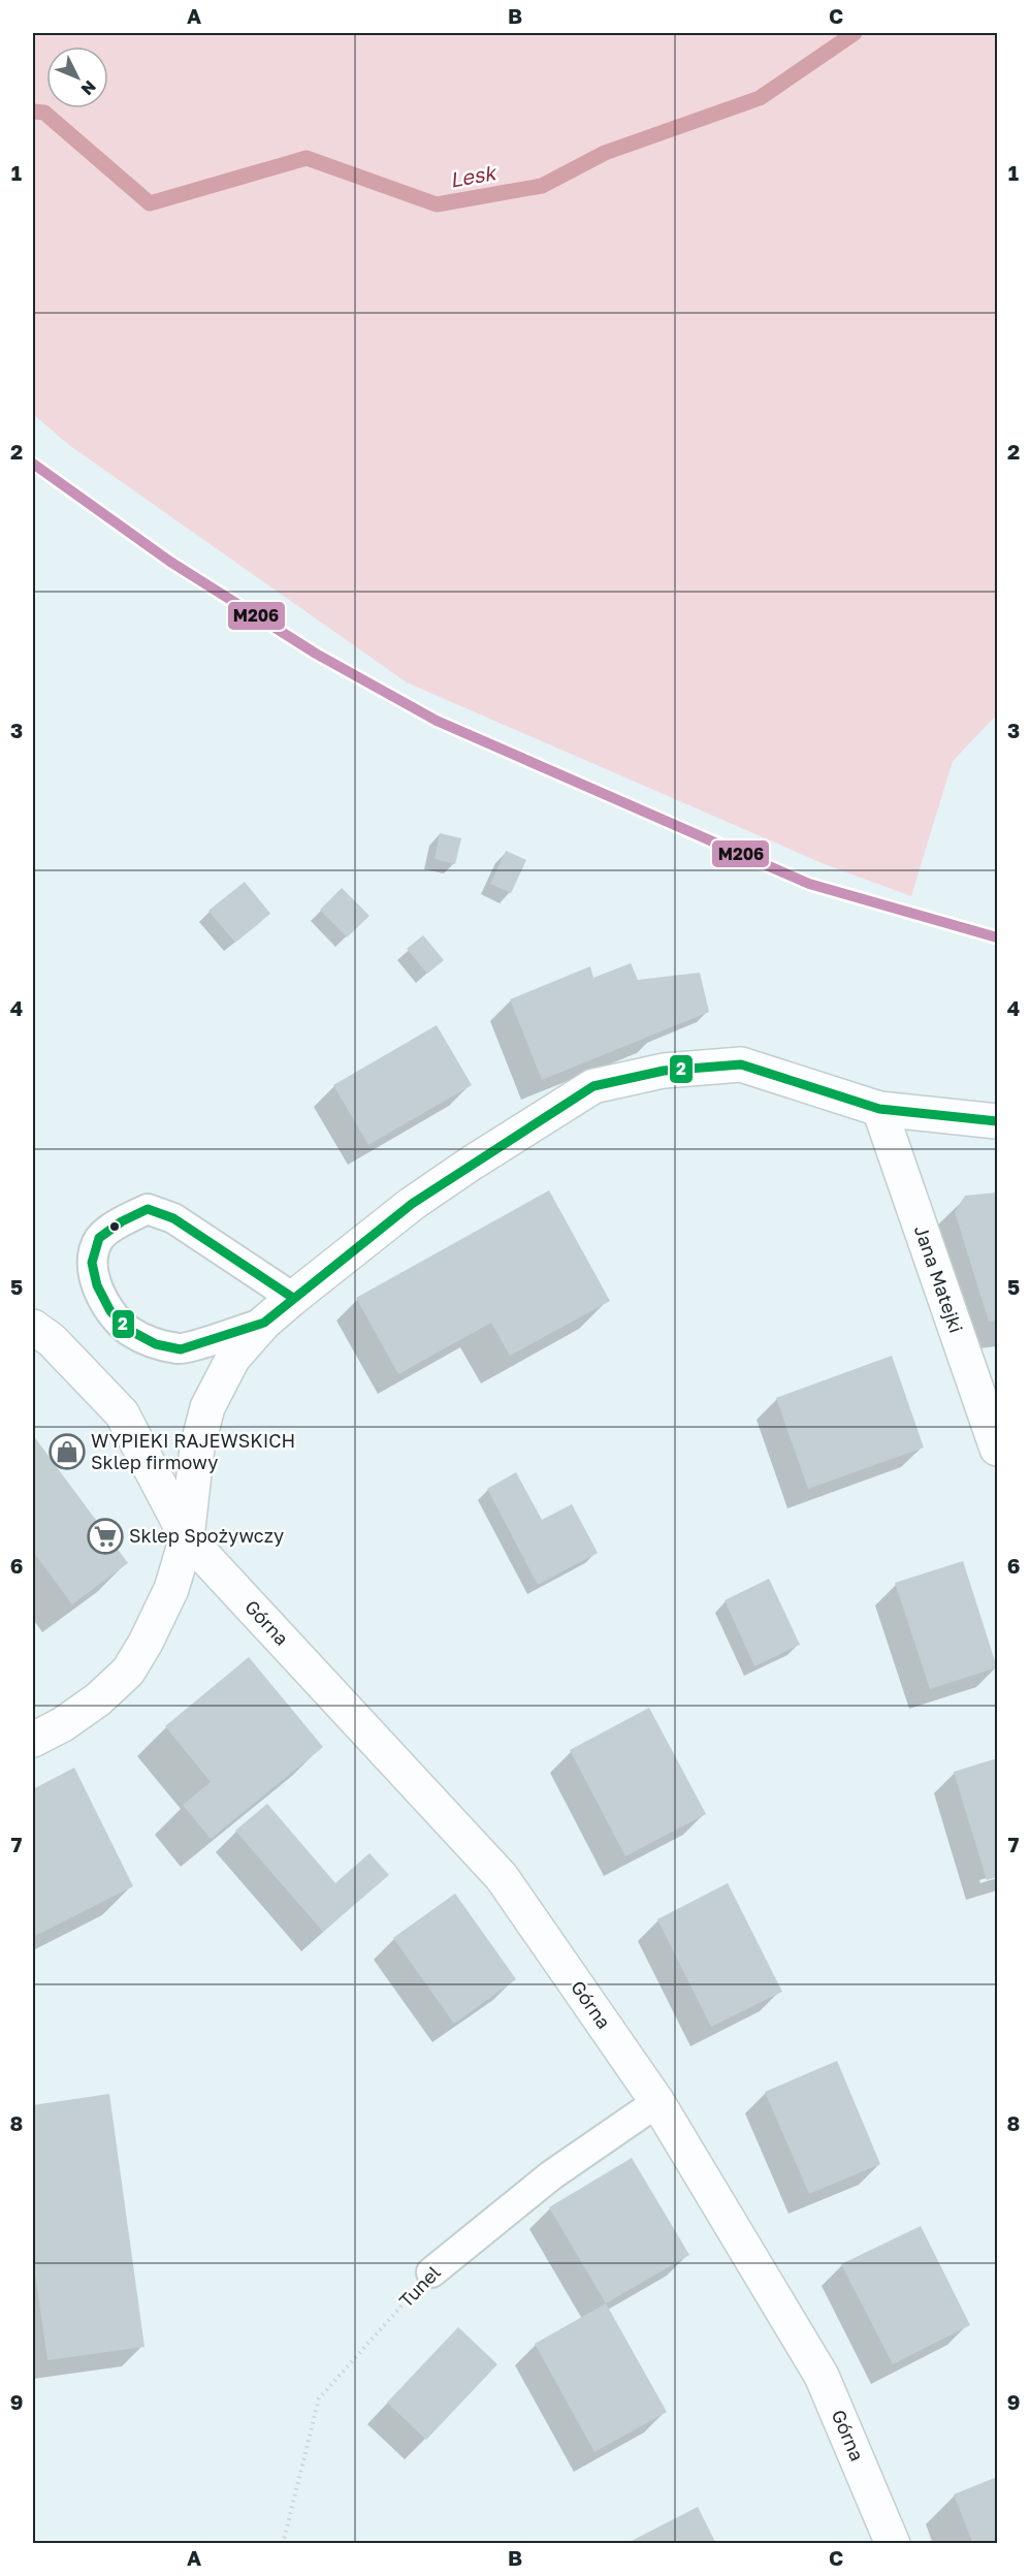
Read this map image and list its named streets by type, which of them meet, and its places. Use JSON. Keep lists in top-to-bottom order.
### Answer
{
  "streets": {
    "street": ["Jana Matejki", "Górna"],
    "lane": ["Tunel"]
  },
  "crossings": [
    ["Górna", "Tunel"]
  ],
  "water": ["Lesk"],
  "places": {
    "shop": ["WYPIEKI RAJEWSKICH Sklep firmowy"],
    "supermarket": ["Sklep Spożywczy"]
  },
  "lines": ["transit line M206", "transit line 2"],
  "north": "bottom right",
  "grid": {
    "columns": ["A", "B", "C"],
    "rows": [
      "1",
      "2",
      "3",
      "4",
      "5",
      "6",
      "7",
      "8",
      "9"
    ]
  }
}
